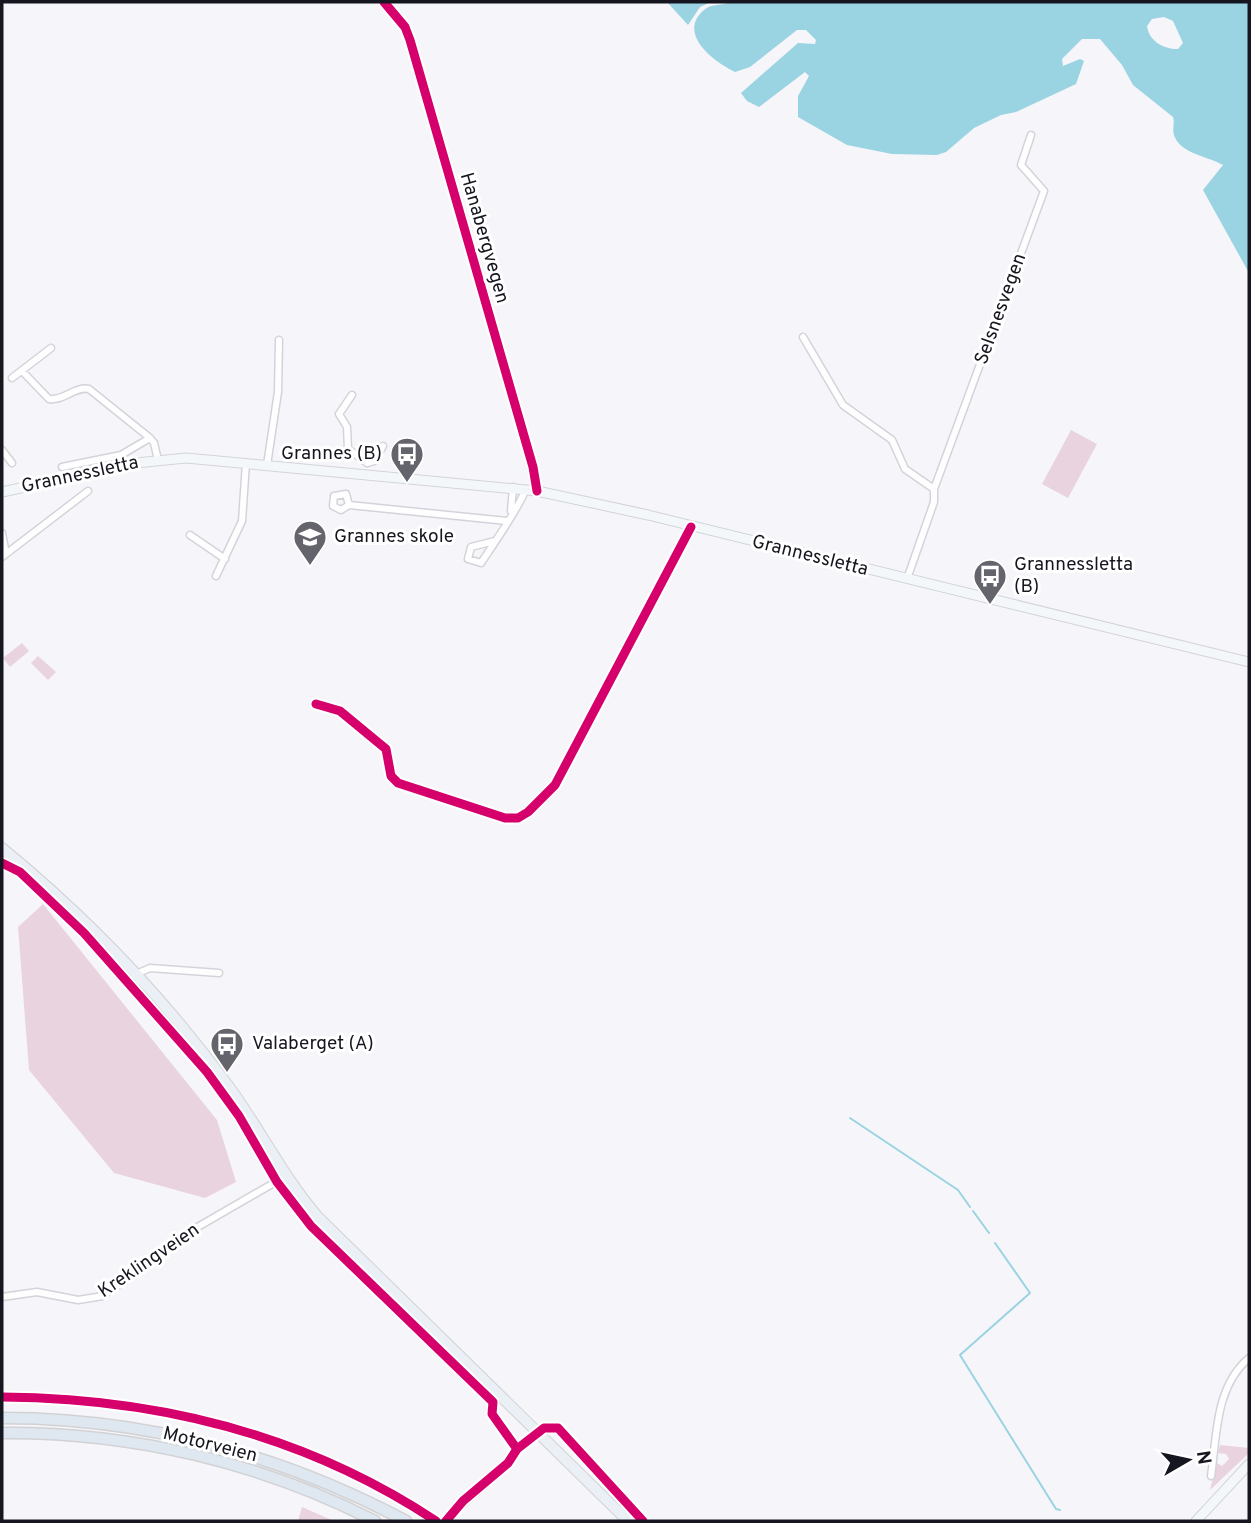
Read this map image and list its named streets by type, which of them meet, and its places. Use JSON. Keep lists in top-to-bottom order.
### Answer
{
  "streets": {
    "highway": ["Motorveien"],
    "main road": ["Grannessletta"],
    "street": ["Hanabergvegen", "Selsnesvegen", "Kreklingveien"]
  },
  "crossings": [
    ["Hanabergvegen", "Grannessletta"],
    ["Selsnesvegen", "Grannessletta"]
  ],
  "places": {
    "bus stop": ["Grannes (B)", "Grannessletta (B)", "Valaberget (A)"],
    "school or university": ["Grannes skole"]
  },
  "north": "right"
}
